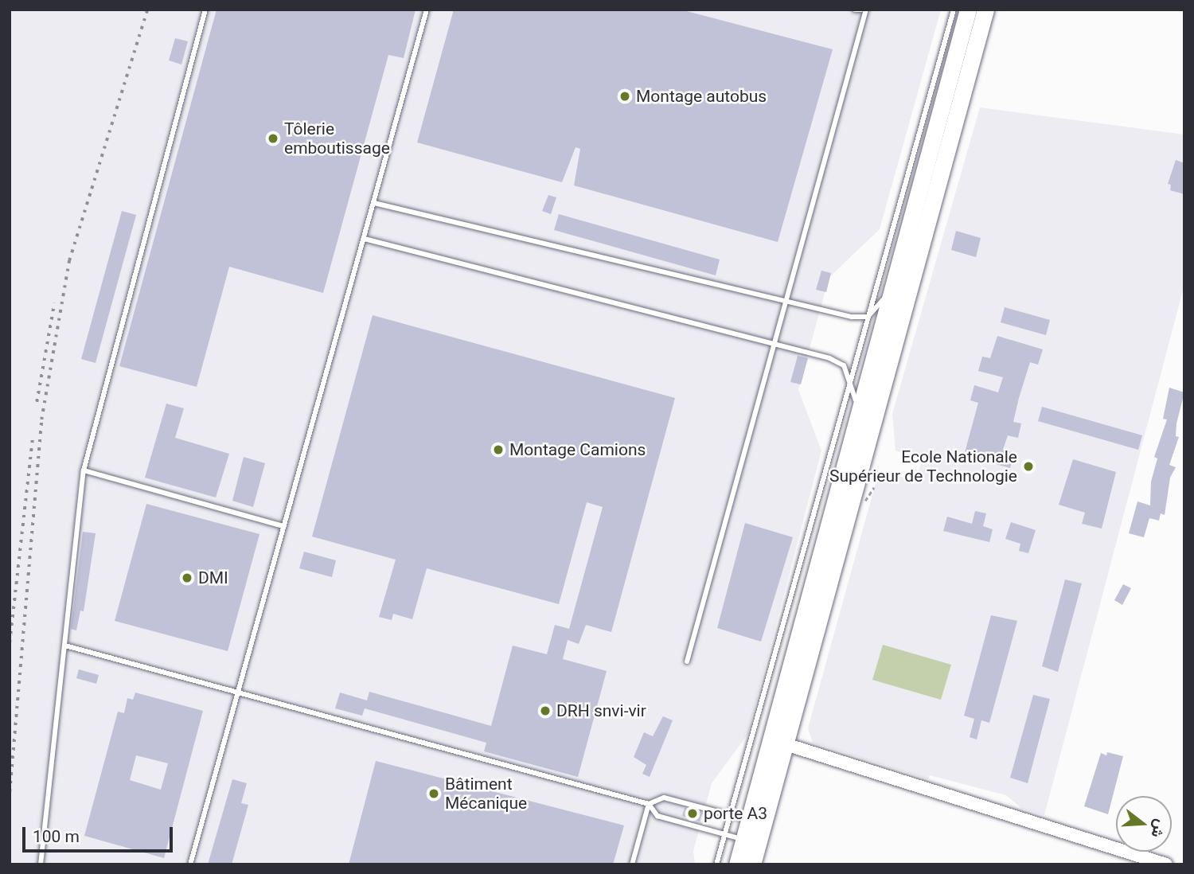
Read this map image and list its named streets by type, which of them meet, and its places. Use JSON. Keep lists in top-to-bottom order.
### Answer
{
  "places": [
    "Montage autobus",
    "Tôlerie emboutissage",
    "Montage Camions",
    "Ecole Nationale Supérieur de Technologie",
    "DMI",
    "DRH snvi-vir",
    "Bâtiment Mécanique",
    "porte A3"
  ],
  "scale_bar": "100 m",
  "north": "right"
}
